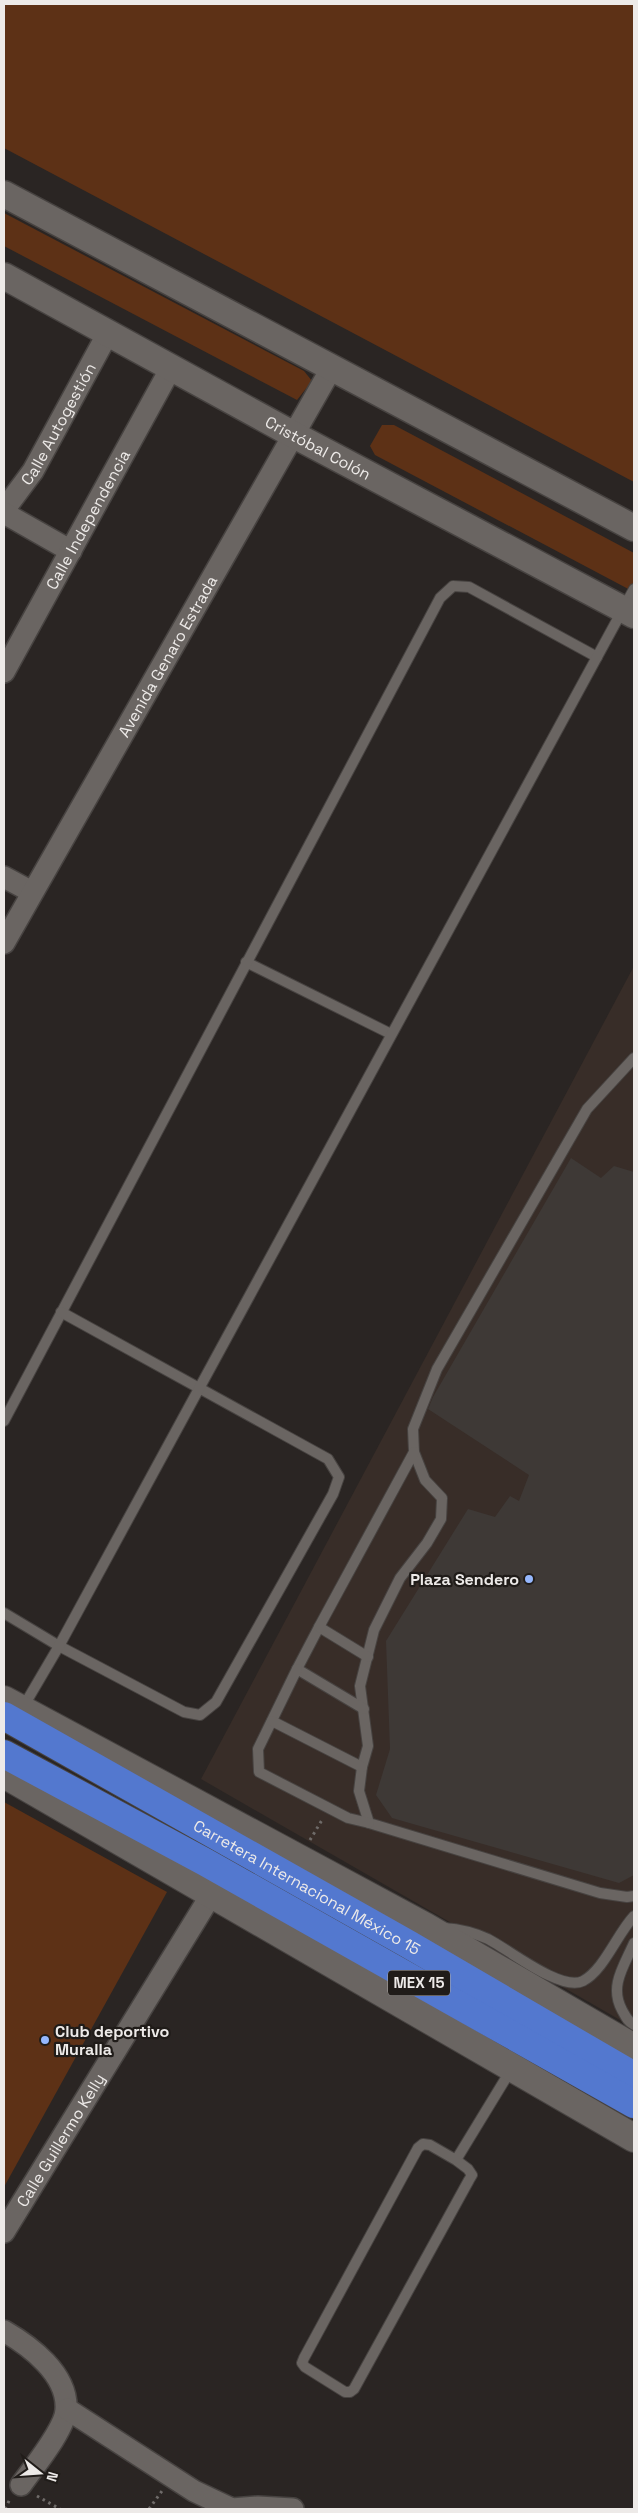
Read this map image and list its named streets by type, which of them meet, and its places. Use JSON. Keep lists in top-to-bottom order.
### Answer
{
  "streets": {
    "highway": ["Carretera Internacional México 15", "MEX 15"],
    "street": [
      "Calle Autogestión",
      "Cristóbal Colón",
      "Calle Independencia",
      "Avenida Genaro Estrada",
      "Calle Guillermo Kelly"
    ]
  },
  "crossings": [
    ["Calle Autogestión", "Cristóbal Colón"],
    ["Cristóbal Colón", "Calle Independencia"],
    ["Cristóbal Colón", "Avenida Genaro Estrada"]
  ],
  "places": ["Plaza Sendero", "Club deportivo Muralla"],
  "north": "right"
}
